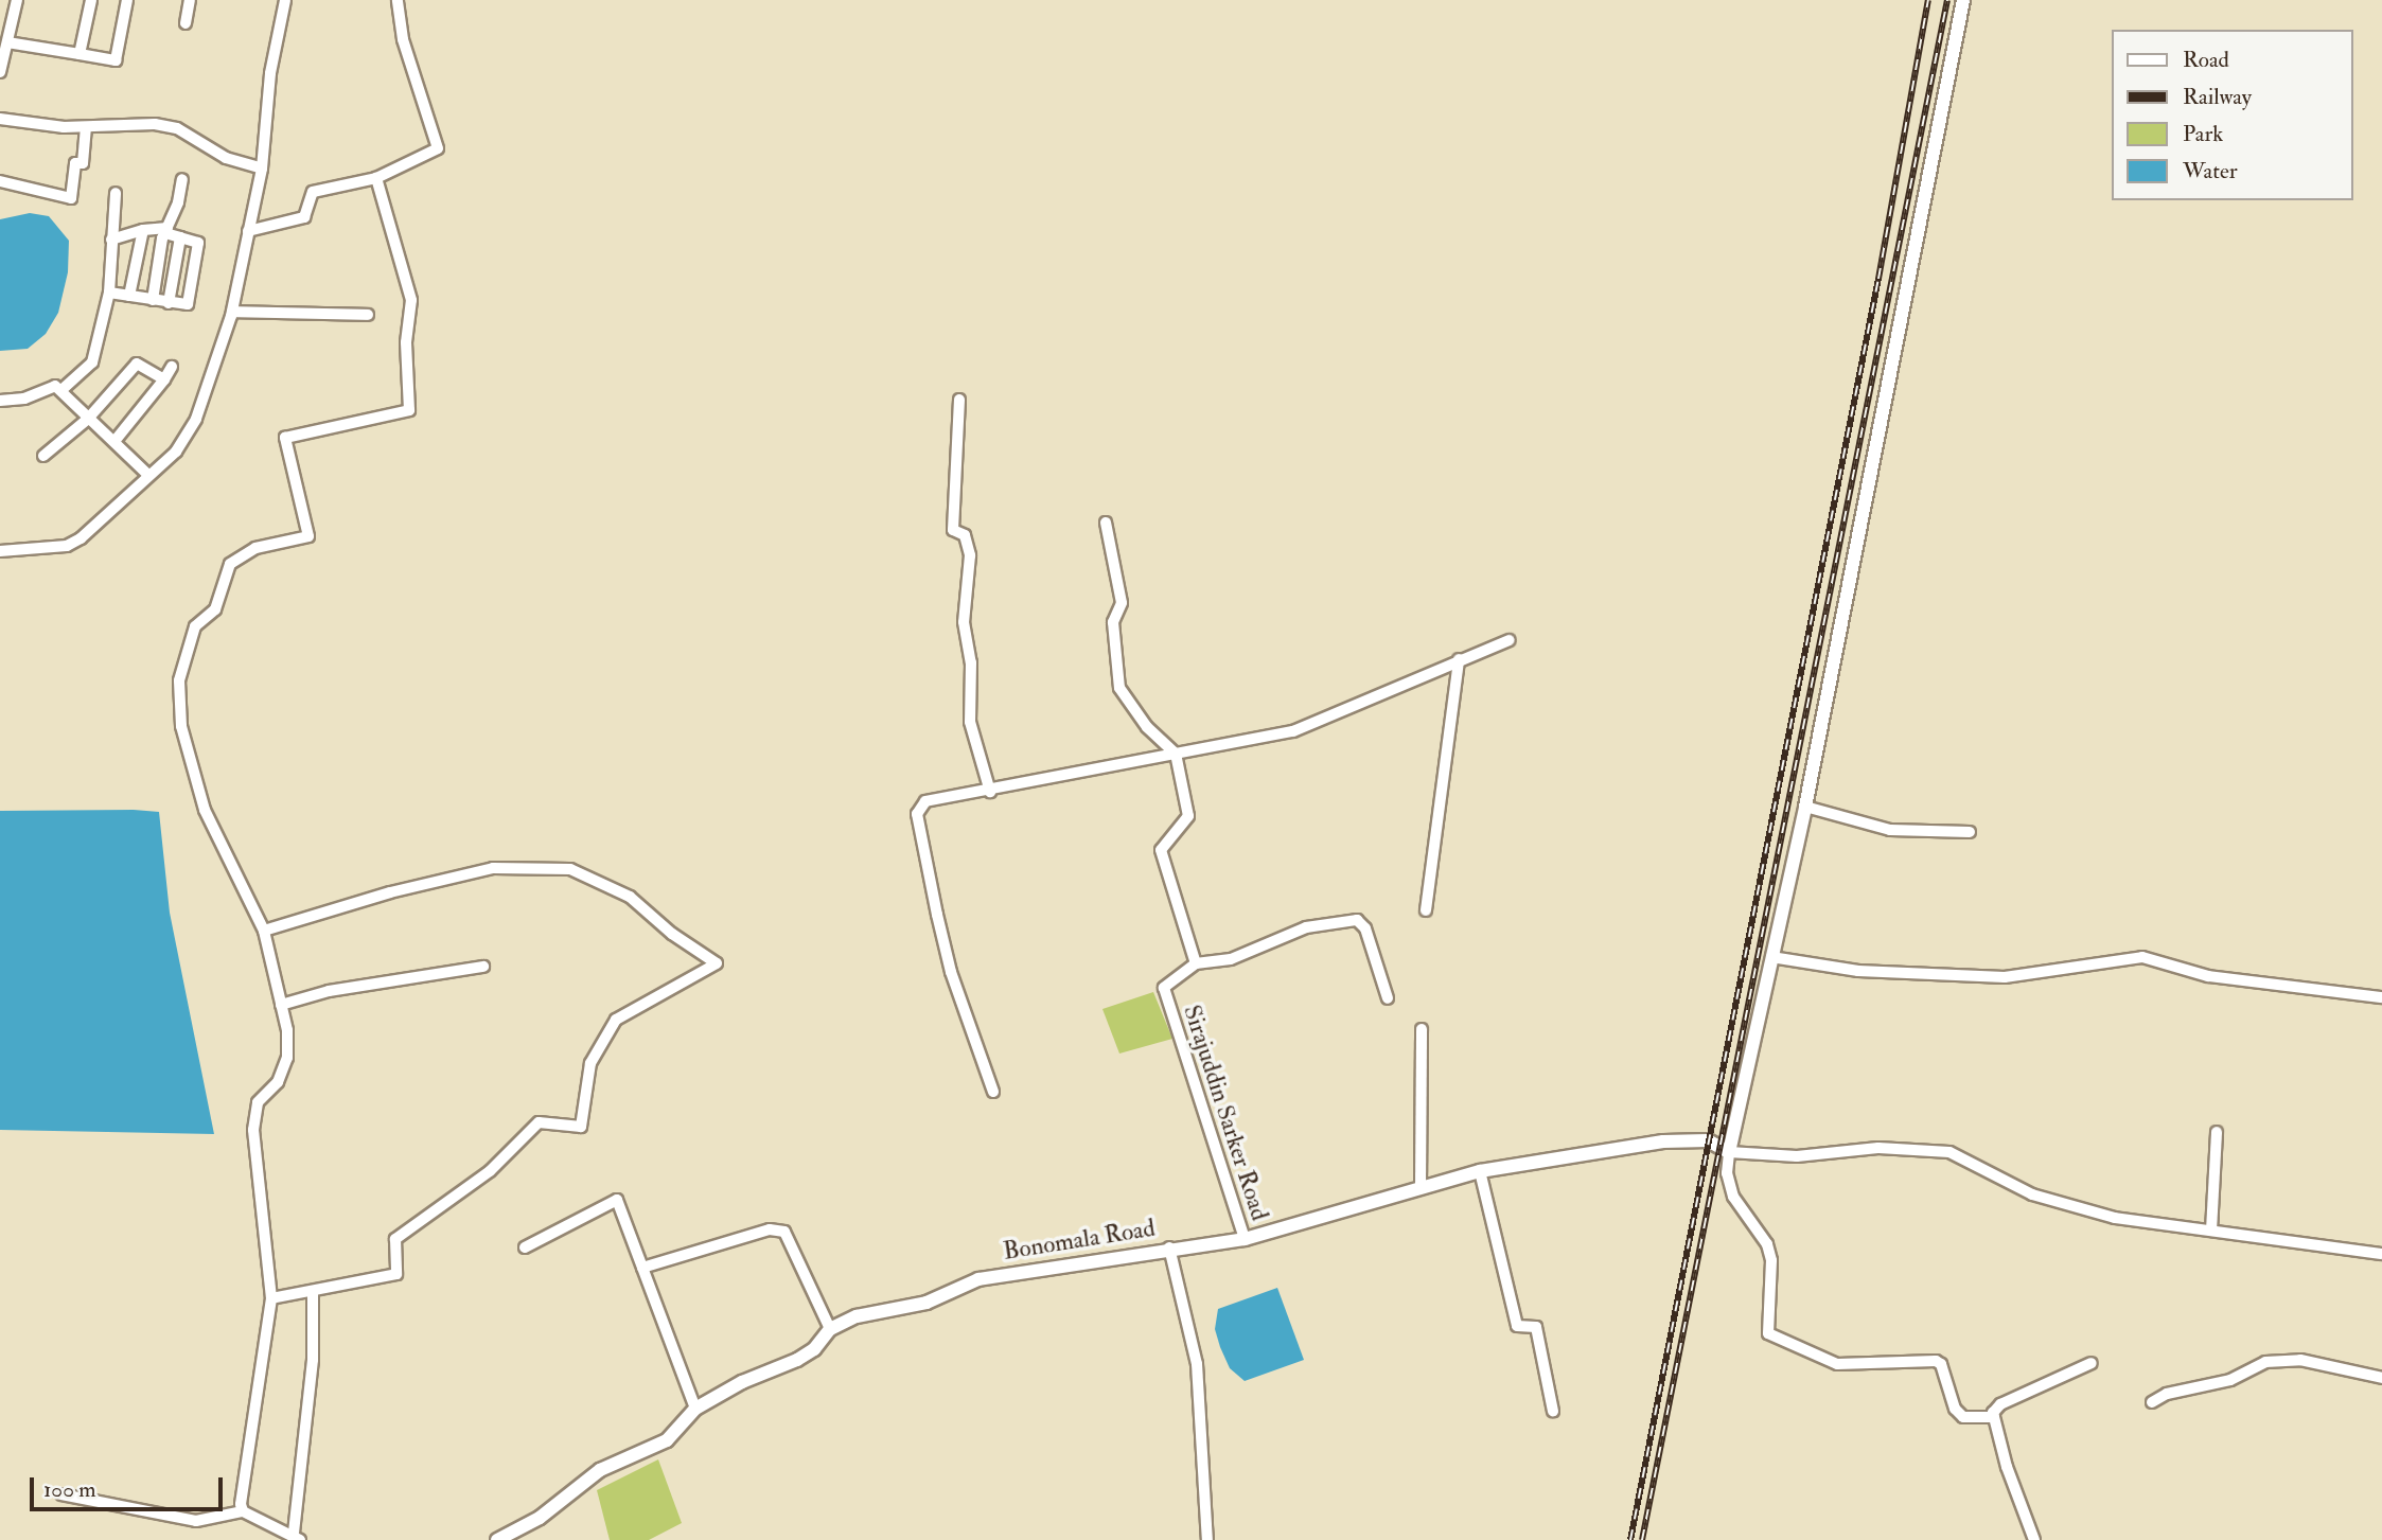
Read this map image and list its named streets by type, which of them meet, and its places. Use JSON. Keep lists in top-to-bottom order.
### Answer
{
  "streets": {
    "street": ["Sirajuddin Sarker Road", "Bonomala Road"]
  },
  "crossings": [
    ["Sirajuddin Sarker Road", "Bonomala Road"]
  ],
  "legend": [
    "Road",
    "Railway",
    "Park",
    "Water"
  ],
  "scale_bar": "100 m"
}
